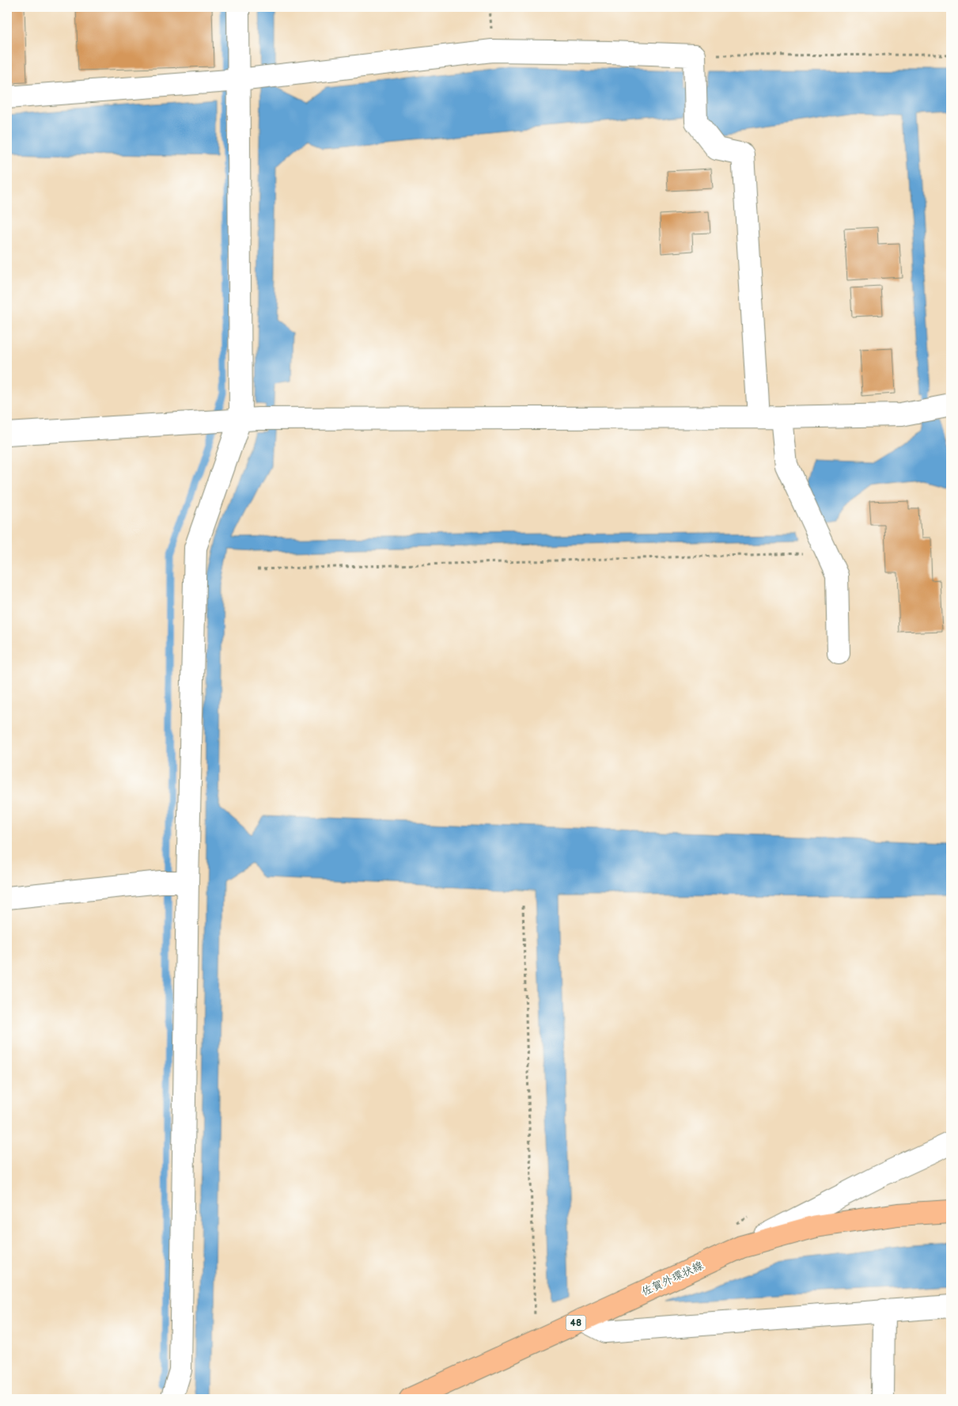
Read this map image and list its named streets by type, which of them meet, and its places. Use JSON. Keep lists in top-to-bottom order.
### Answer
{
  "streets": {
    "main road": ["佐賀外環状線", "48"]
  }
}
